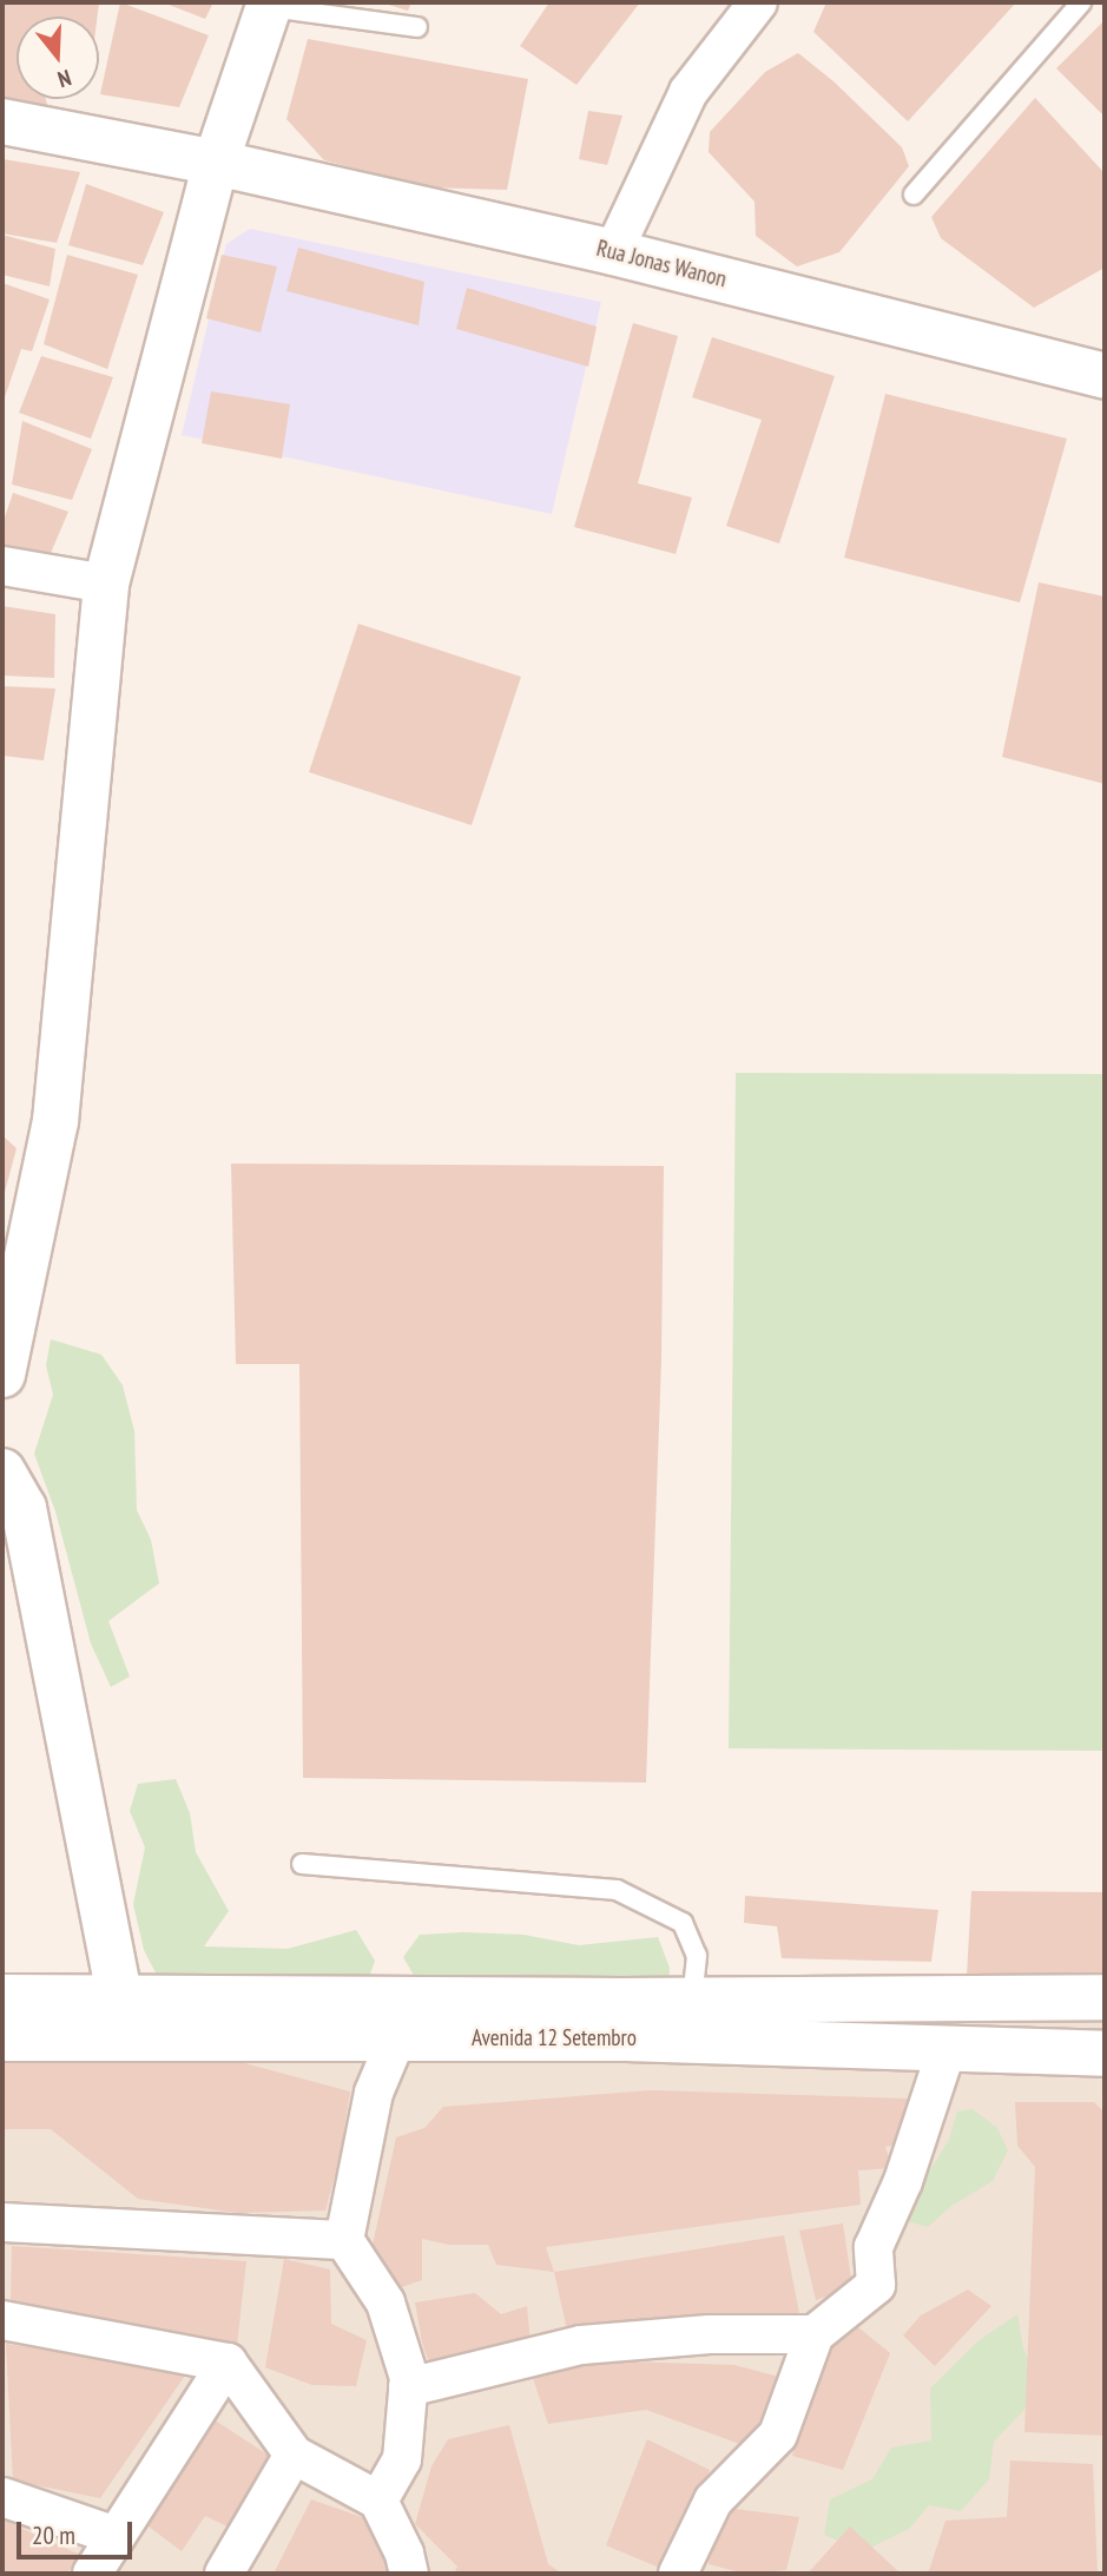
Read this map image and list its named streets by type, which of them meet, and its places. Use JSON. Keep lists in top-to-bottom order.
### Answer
{
  "streets": {
    "street": ["Rua Jonas Wanon", "Avenida 12 Setembro"]
  },
  "scale_bar": "20 m",
  "north": "bottom"
}
